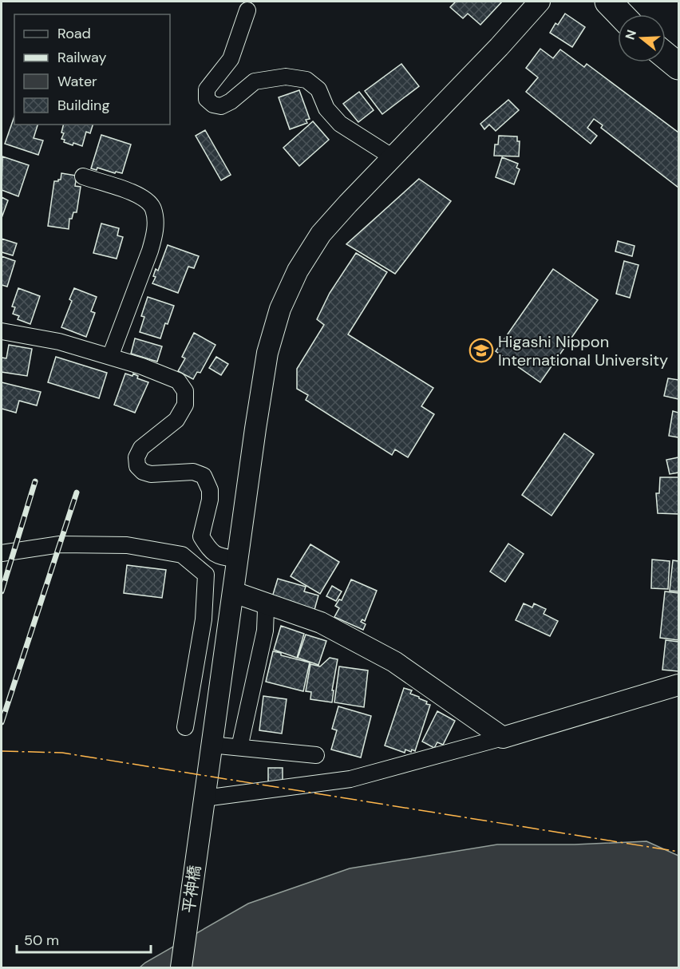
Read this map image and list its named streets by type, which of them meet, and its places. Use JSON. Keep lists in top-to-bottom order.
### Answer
{
  "streets": {
    "street": ["平神橋"]
  },
  "places": {
    "school or university": ["Higashi Nippon International University"]
  },
  "legend": [
    "Road",
    "Railway",
    "Water",
    "Building"
  ],
  "scale_bar": "50 m",
  "north": "left"
}
